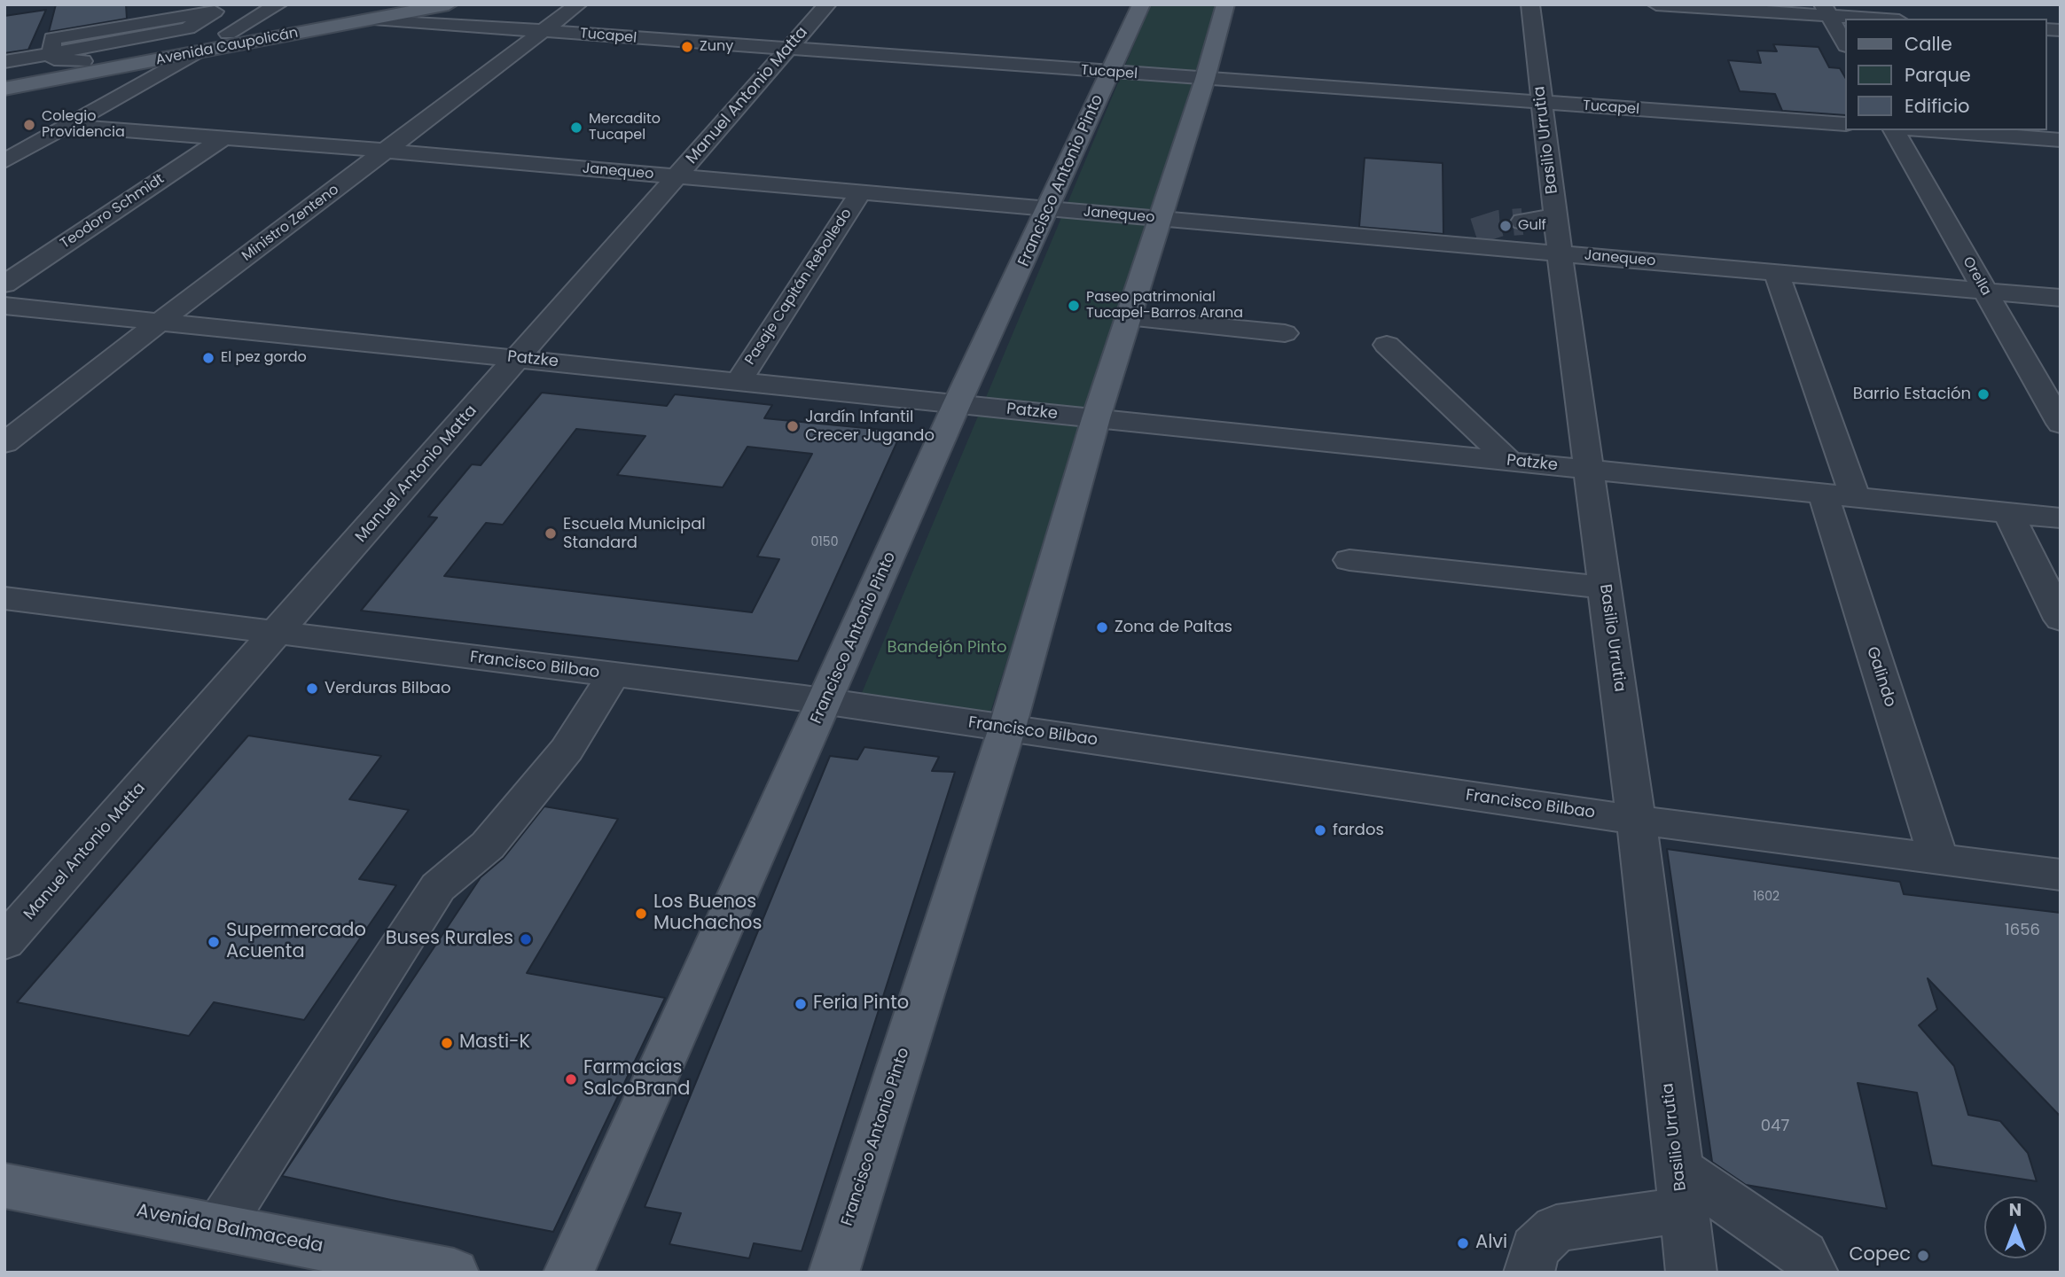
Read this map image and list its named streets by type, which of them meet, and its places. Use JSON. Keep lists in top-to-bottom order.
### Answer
{
  "streets": {
    "main road": ["Avenida Caupolicán", "Francisco Antonio Pinto", "Avenida Balmaceda"],
    "street": [
      "Tucapel",
      "Manuel Antonio Matta",
      "Basilio Urrutia",
      "Janequeo",
      "Teodoro Schmidt",
      "Ministro Zenteno",
      "Orella",
      "Pasaje Capitán Rebolledo",
      "Patzke",
      "Francisco Bilbao",
      "Galindo"
    ]
  },
  "crossings": [
    ["Tucapel", "Avenida Caupolicán"],
    ["Tucapel", "Manuel Antonio Matta"],
    ["Tucapel", "Basilio Urrutia"],
    ["Tucapel", "Francisco Antonio Pinto"],
    ["Tucapel", "Ministro Zenteno"],
    ["Manuel Antonio Matta", "Janequeo"],
    ["Manuel Antonio Matta", "Patzke"],
    ["Manuel Antonio Matta", "Francisco Bilbao"],
    ["Basilio Urrutia", "Janequeo"],
    ["Basilio Urrutia", "Patzke"],
    ["Basilio Urrutia", "Francisco Bilbao"],
    ["Janequeo", "Francisco Antonio Pinto"],
    ["Janequeo", "Teodoro Schmidt"],
    ["Janequeo", "Ministro Zenteno"],
    ["Janequeo", "Orella"],
    ["Janequeo", "Pasaje Capitán Rebolledo"],
    ["Janequeo", "Galindo"],
    ["Francisco Antonio Pinto", "Patzke"],
    ["Francisco Antonio Pinto", "Francisco Bilbao"],
    ["Ministro Zenteno", "Patzke"],
    ["Pasaje Capitán Rebolledo", "Patzke"],
    ["Patzke", "Galindo"],
    ["Francisco Bilbao", "Galindo"]
  ],
  "parks": ["Bandejón Pinto"],
  "places": [
    "Zuny",
    "Colegio Providencia",
    "Mercadito Tucapel",
    "Gulf",
    "Paseo patrimonial Tucapel-Barros Arana",
    "El pez gordo",
    "Barrio Estación",
    "Jardín Infantil Crecer Jugando",
    "Escuela Municipal Standard",
    "Zona de Paltas",
    "Verduras Bilbao",
    "fardos",
    "Los Buenos Muchachos",
    "Buses Rurales",
    "Supermercado Acuenta",
    "Feria Pinto",
    "Masti-K",
    "Farmacias SalcoBrand",
    "Alvi",
    "Copec"
  ],
  "house_numbers": [
    "0150",
    "1602",
    "1656",
    "047"
  ],
  "legend": ["Calle", "Parque", "Edificio"],
  "north": "top"
}
